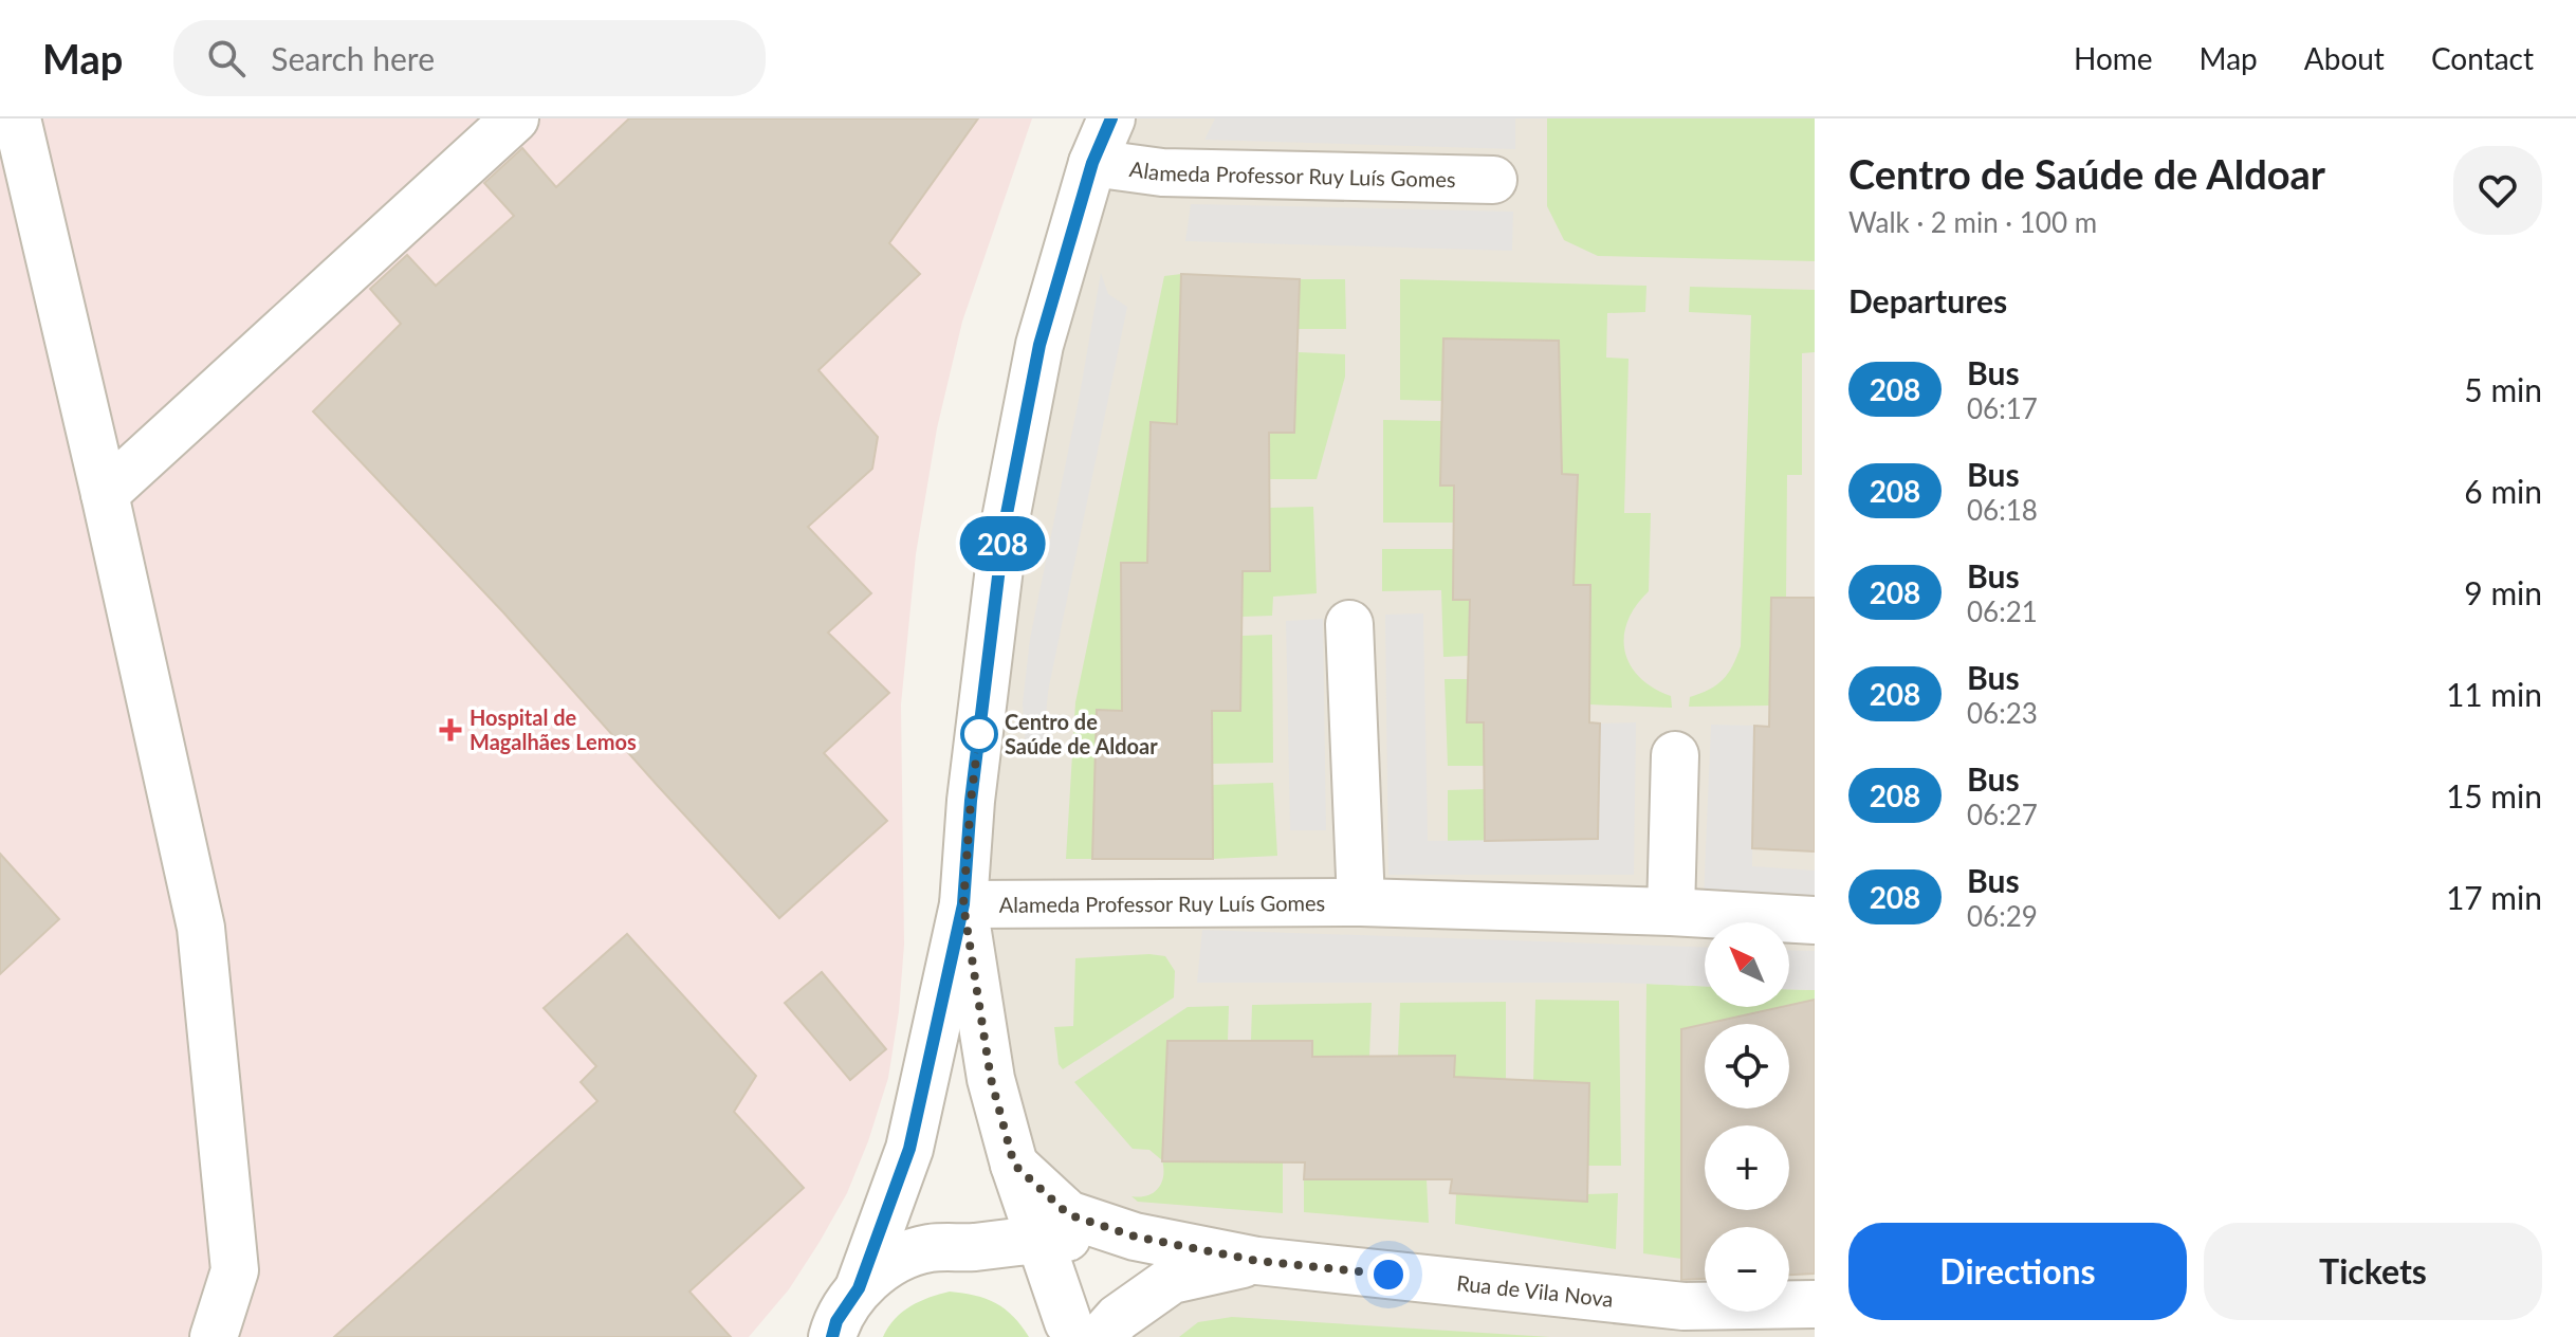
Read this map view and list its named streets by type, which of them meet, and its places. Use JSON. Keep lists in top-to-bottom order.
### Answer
{
  "streets": {
    "street": ["Alameda Professor Ruy Luís Gomes", "Rua de Vila Nova"]
  },
  "places": {
    "health": ["Hospital de Magalhães Lemos"],
    "other": ["Centro de Saúde de Aldoar"]
  },
  "lines": ["bus line 208"],
  "north": "top left",
  "page": {
    "header": "Map",
    "search": "Search here",
    "nav": [
      "Home",
      "Map",
      "About",
      "Contact"
    ],
    "on_map": "208",
    "heading": [
      ["Centro de Saúde de Aldoar", "Walk · 2 min · 100 m"],
      "Departures"
    ],
    "list": [
      {
        "mark": "208",
        "name": "Bus",
        "note": "06:17",
        "value": "5 min"
      },
      {
        "mark": "208",
        "name": "Bus",
        "note": "06:18",
        "value": "6 min"
      },
      {
        "mark": "208",
        "name": "Bus",
        "note": "06:21",
        "value": "9 min"
      },
      {
        "mark": "208",
        "name": "Bus",
        "note": "06:23",
        "value": "11 min"
      },
      {
        "mark": "208",
        "name": "Bus",
        "note": "06:27",
        "value": "15 min"
      },
      {
        "mark": "208",
        "name": "Bus",
        "note": "06:29",
        "value": "17 min"
      }
    ],
    "map_buttons": ["+", "−"],
    "buttons": ["Directions", "Tickets"]
  }
}
